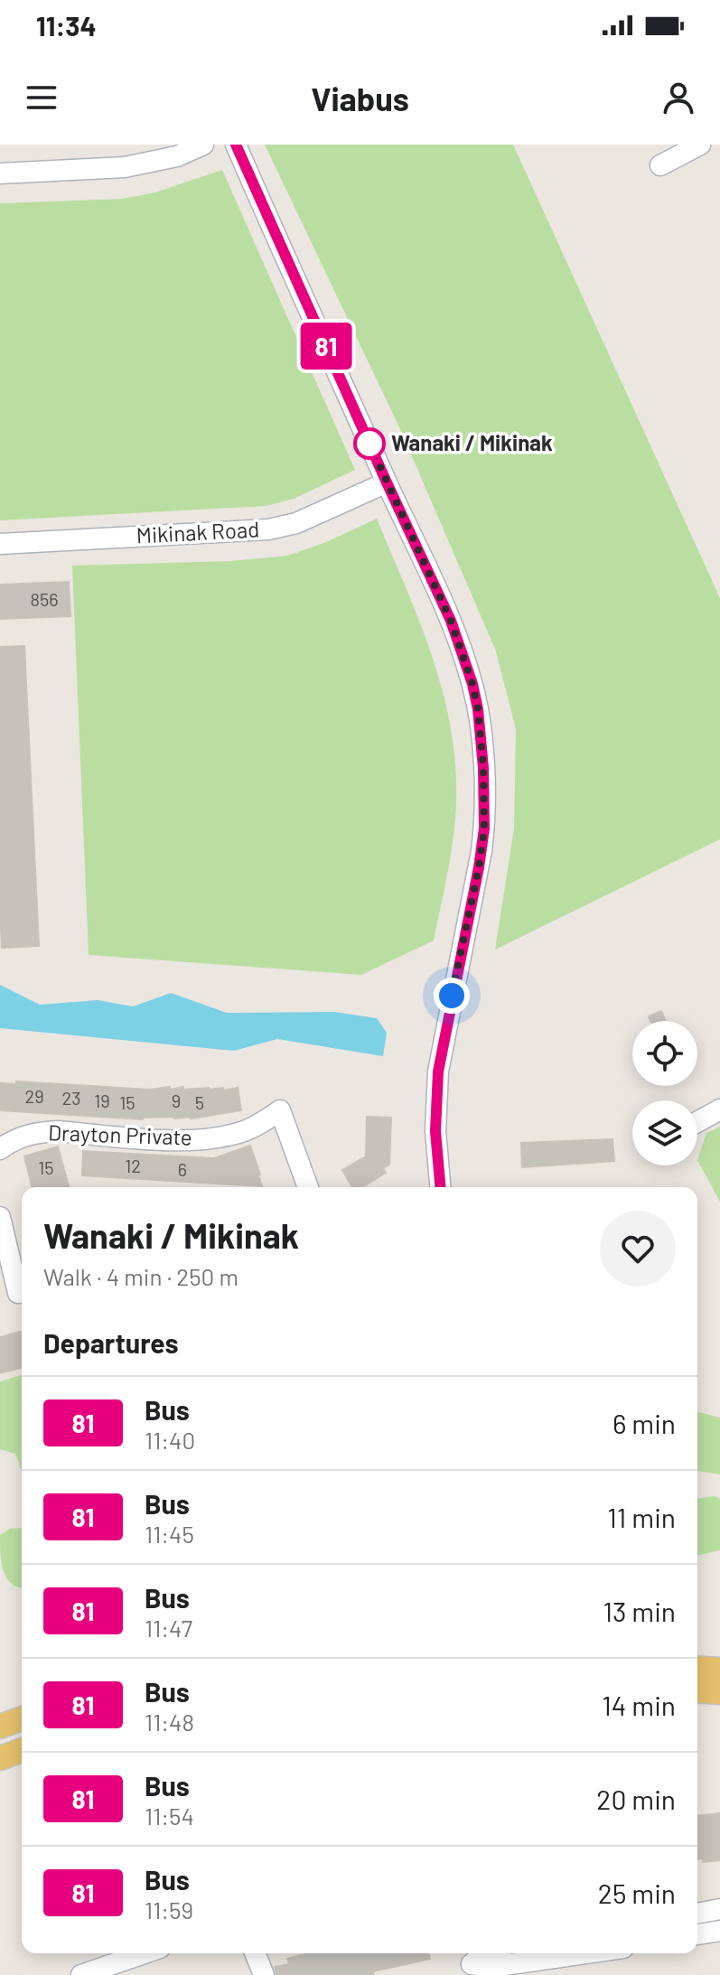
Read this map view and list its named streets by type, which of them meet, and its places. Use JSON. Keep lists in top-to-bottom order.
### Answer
{
  "streets": {
    "street": ["Mikinak Road", "Drayton Private"]
  },
  "places": ["Wanaki / Mikinak"],
  "lines": ["bus line 81"],
  "house_numbers": [
    "856",
    "29",
    "23",
    "19",
    "9",
    "15",
    "5",
    "12",
    "15",
    "6"
  ],
  "page": {
    "status": "11:34",
    "header": "Viabus",
    "on_map": "81",
    "heading": [
      ["Wanaki / Mikinak", "Walk · 4 min · 250 m"],
      "Departures"
    ],
    "list": [
      {
        "mark": "81",
        "name": "Bus",
        "note": "11:40",
        "value": "6 min"
      },
      {
        "mark": "81",
        "name": "Bus",
        "note": "11:45",
        "value": "11 min"
      },
      {
        "mark": "81",
        "name": "Bus",
        "note": "11:47",
        "value": "13 min"
      },
      {
        "mark": "81",
        "name": "Bus",
        "note": "11:48",
        "value": "14 min"
      },
      {
        "mark": "81",
        "name": "Bus",
        "note": "11:54",
        "value": "20 min"
      },
      {
        "mark": "81",
        "name": "Bus",
        "note": "11:59",
        "value": "25 min"
      }
    ]
  }
}
